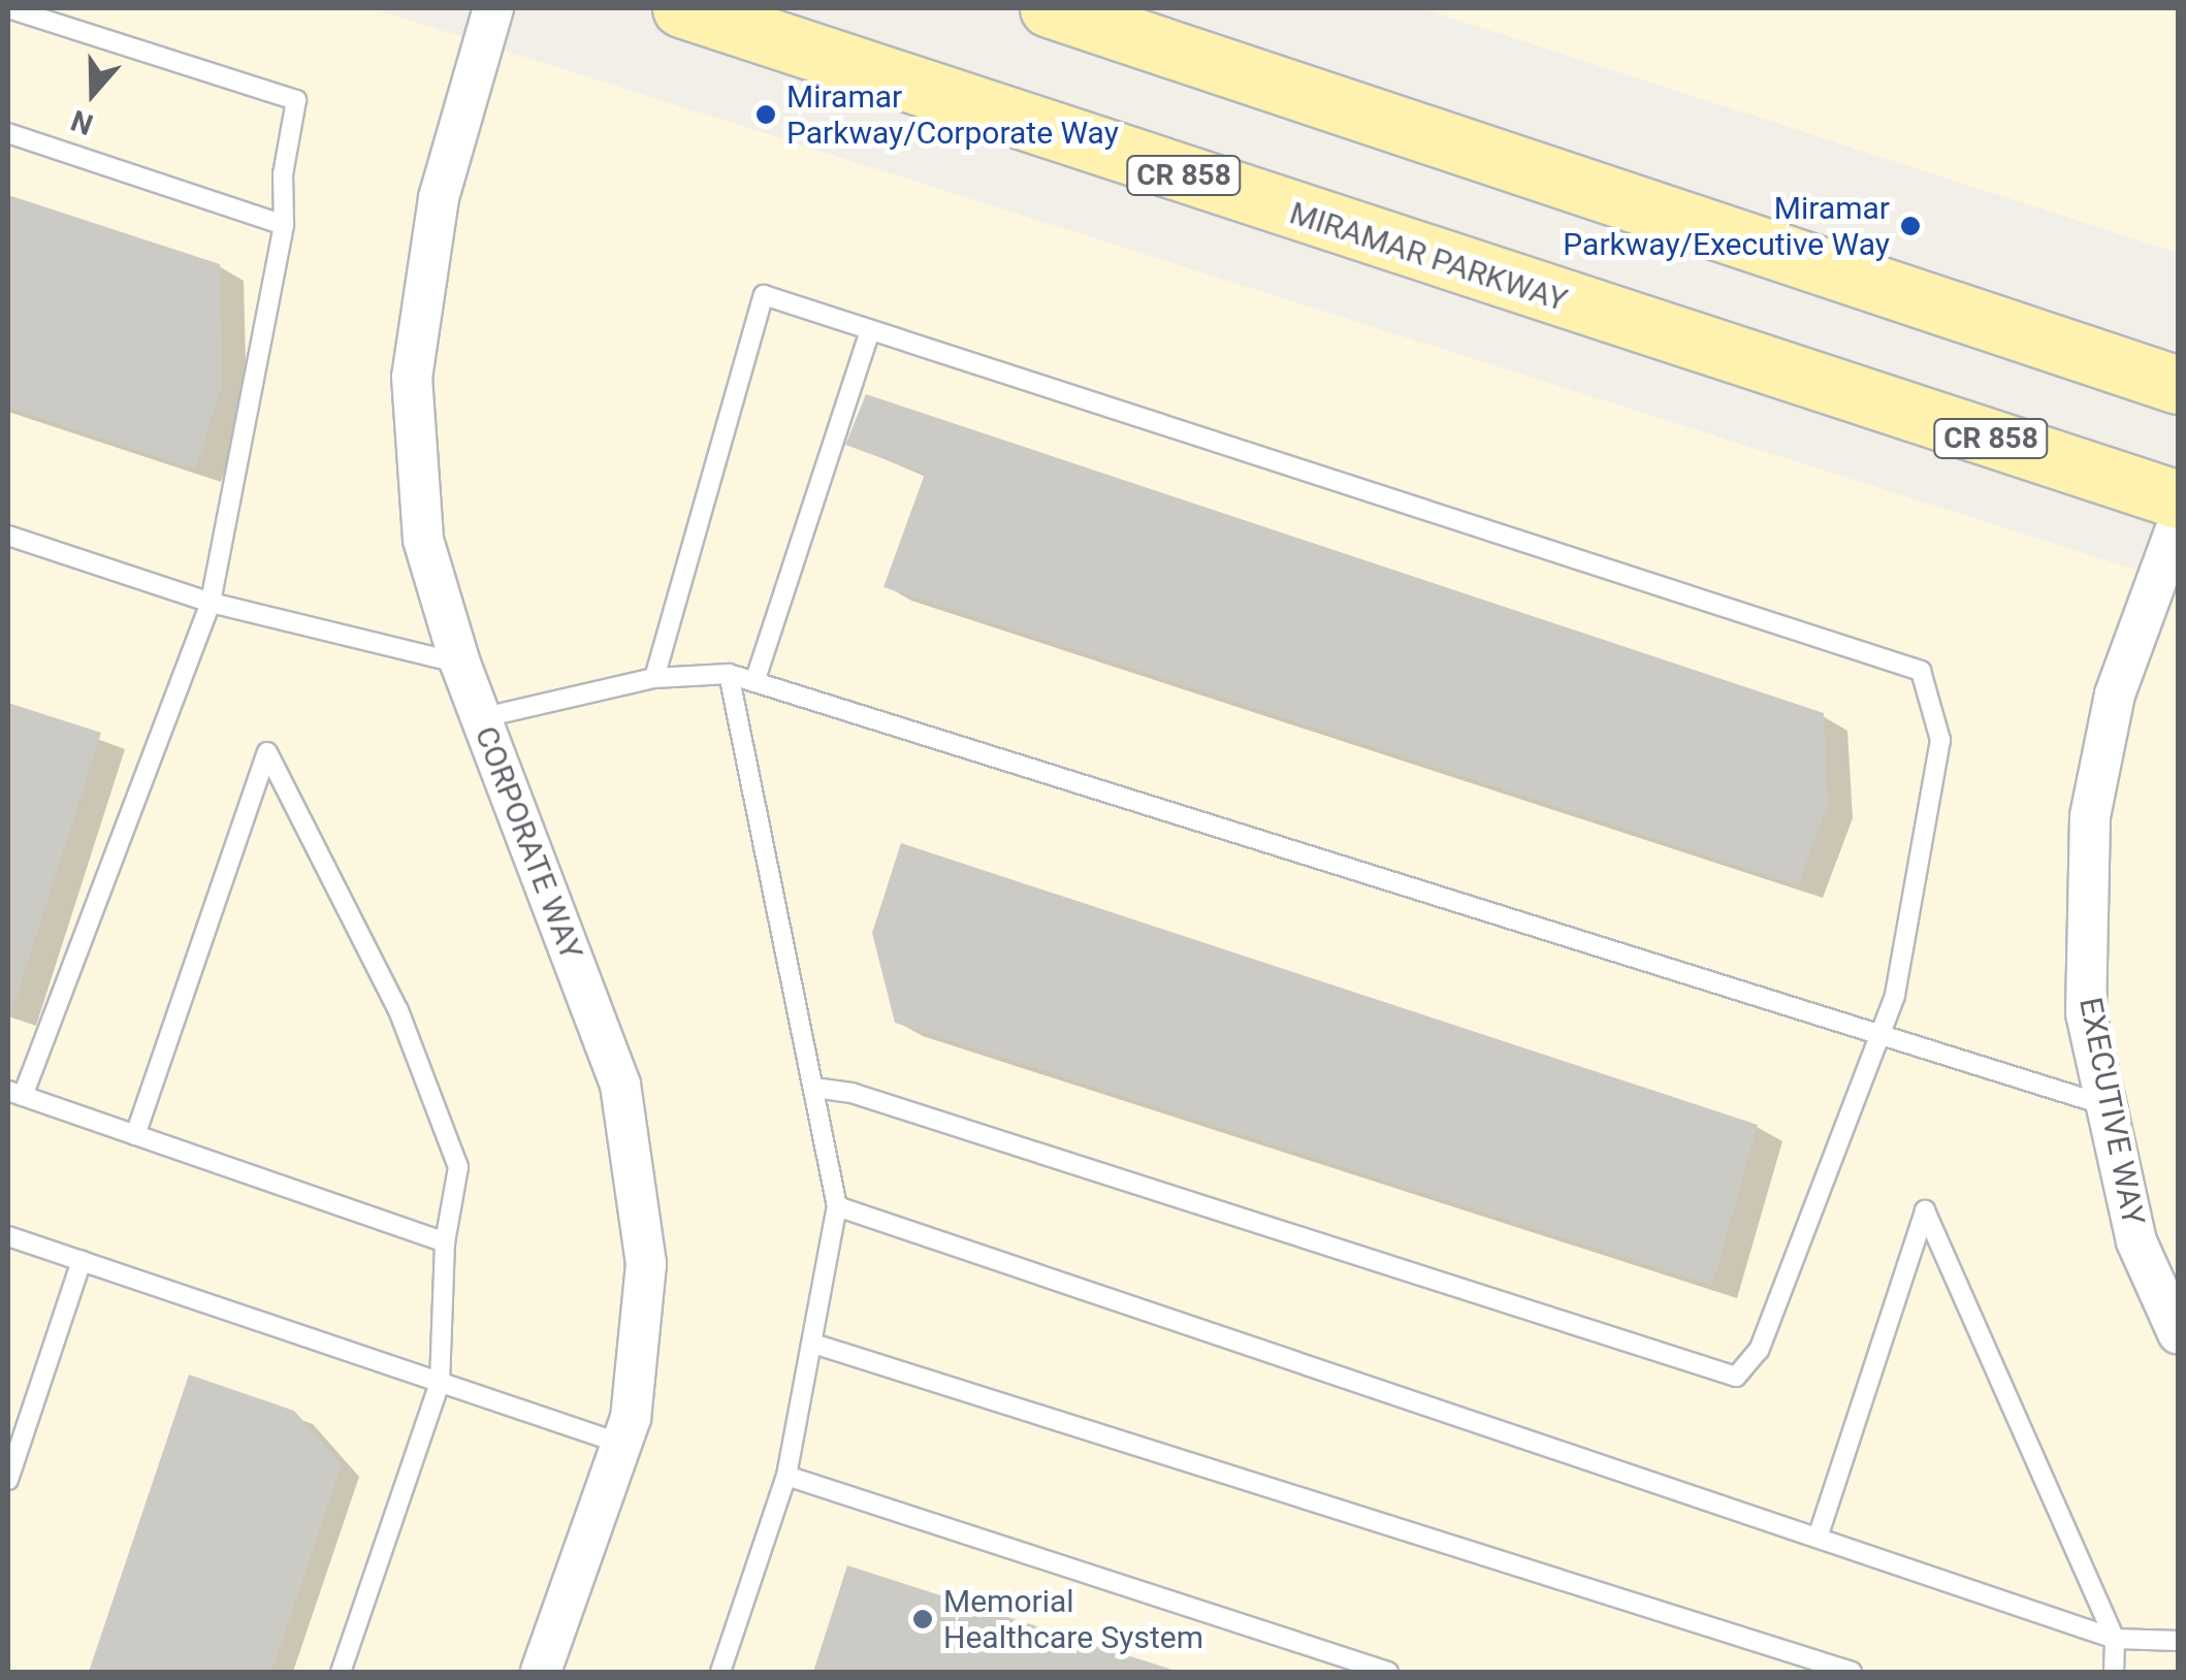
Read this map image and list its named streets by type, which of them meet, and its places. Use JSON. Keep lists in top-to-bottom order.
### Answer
{
  "streets": {
    "main road": ["CR 858", "MIRAMAR PARKWAY"],
    "street": ["CORPORATE WAY", "EXECUTIVE WAY"]
  },
  "places": ["Miramar Parkway/Corporate Way", "Miramar Parkway/Executive Way", "Memorial Healthcare System"],
  "north": "bottom"
}
